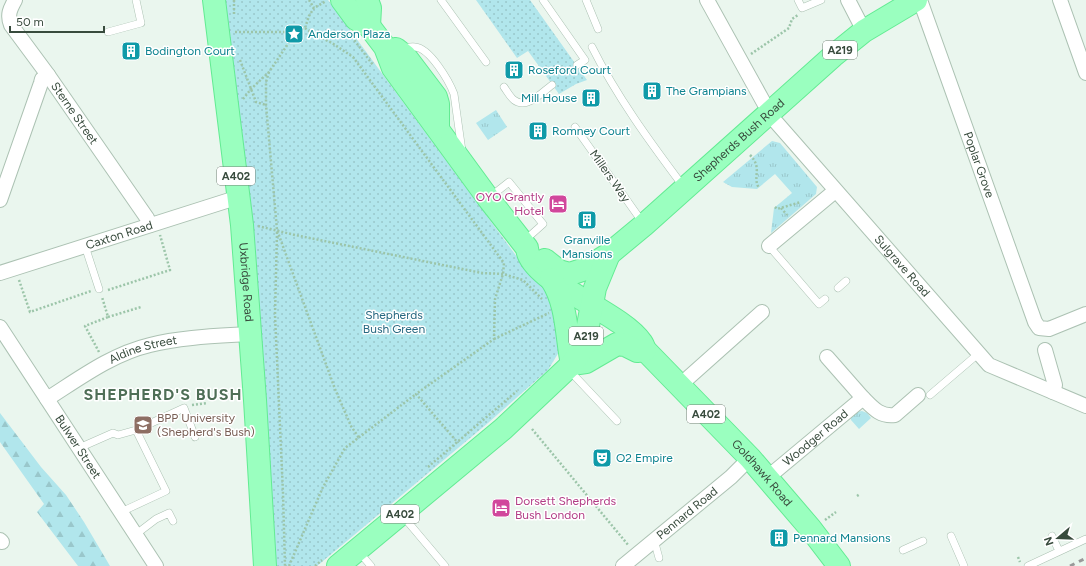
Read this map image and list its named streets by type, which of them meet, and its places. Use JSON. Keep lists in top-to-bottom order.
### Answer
{
  "streets": {
    "main road": [
      "A219",
      "Shepherds Bush Road",
      "A402",
      "Uxbridge Road",
      "Goldhawk Road"
    ],
    "street": [
      "Sterne Street",
      "Poplar Grove",
      "Caxton Road",
      "Sulgrave Road",
      "Aldine Street",
      "Woodger Road",
      "Bulwer Street",
      "Pennard Road"
    ],
    "lane": ["Millers Way"]
  },
  "crossings": [
    ["A219", "Shepherds Bush Road"],
    ["A219", "A402"],
    ["A219", "Goldhawk Road"],
    ["Sterne Street", "Caxton Road"],
    ["Shepherds Bush Road", "A402"],
    ["Shepherds Bush Road", "Millers Way"],
    ["Shepherds Bush Road", "Sulgrave Road"],
    ["Shepherds Bush Road", "Goldhawk Road"],
    ["A402", "Goldhawk Road"],
    ["Caxton Road", "Uxbridge Road"],
    ["Uxbridge Road", "Aldine Street"],
    ["Aldine Street", "Bulwer Street"],
    ["Woodger Road", "Goldhawk Road"],
    ["Goldhawk Road", "Pennard Road"]
  ],
  "districts": ["SHEPHERD'S BUSH"],
  "parks": ["Shepherds Bush Green"],
  "places": {
    "place": ["Anderson Plaza"],
    "building": [
      "Bodington Court",
      "Roseford Court",
      "The Grampians",
      "Mill House",
      "Romney Court",
      "Granville Mansions",
      "Pennard Mansions"
    ],
    "hotel": ["OYO Grantly Hotel", "Dorsett Shepherds Bush London"],
    "school or university": ["BPP University (Shepherd's Bush)"],
    "theatre": ["O2 Empire"]
  },
  "scale_bar": "50 m",
  "north": "left"
}
